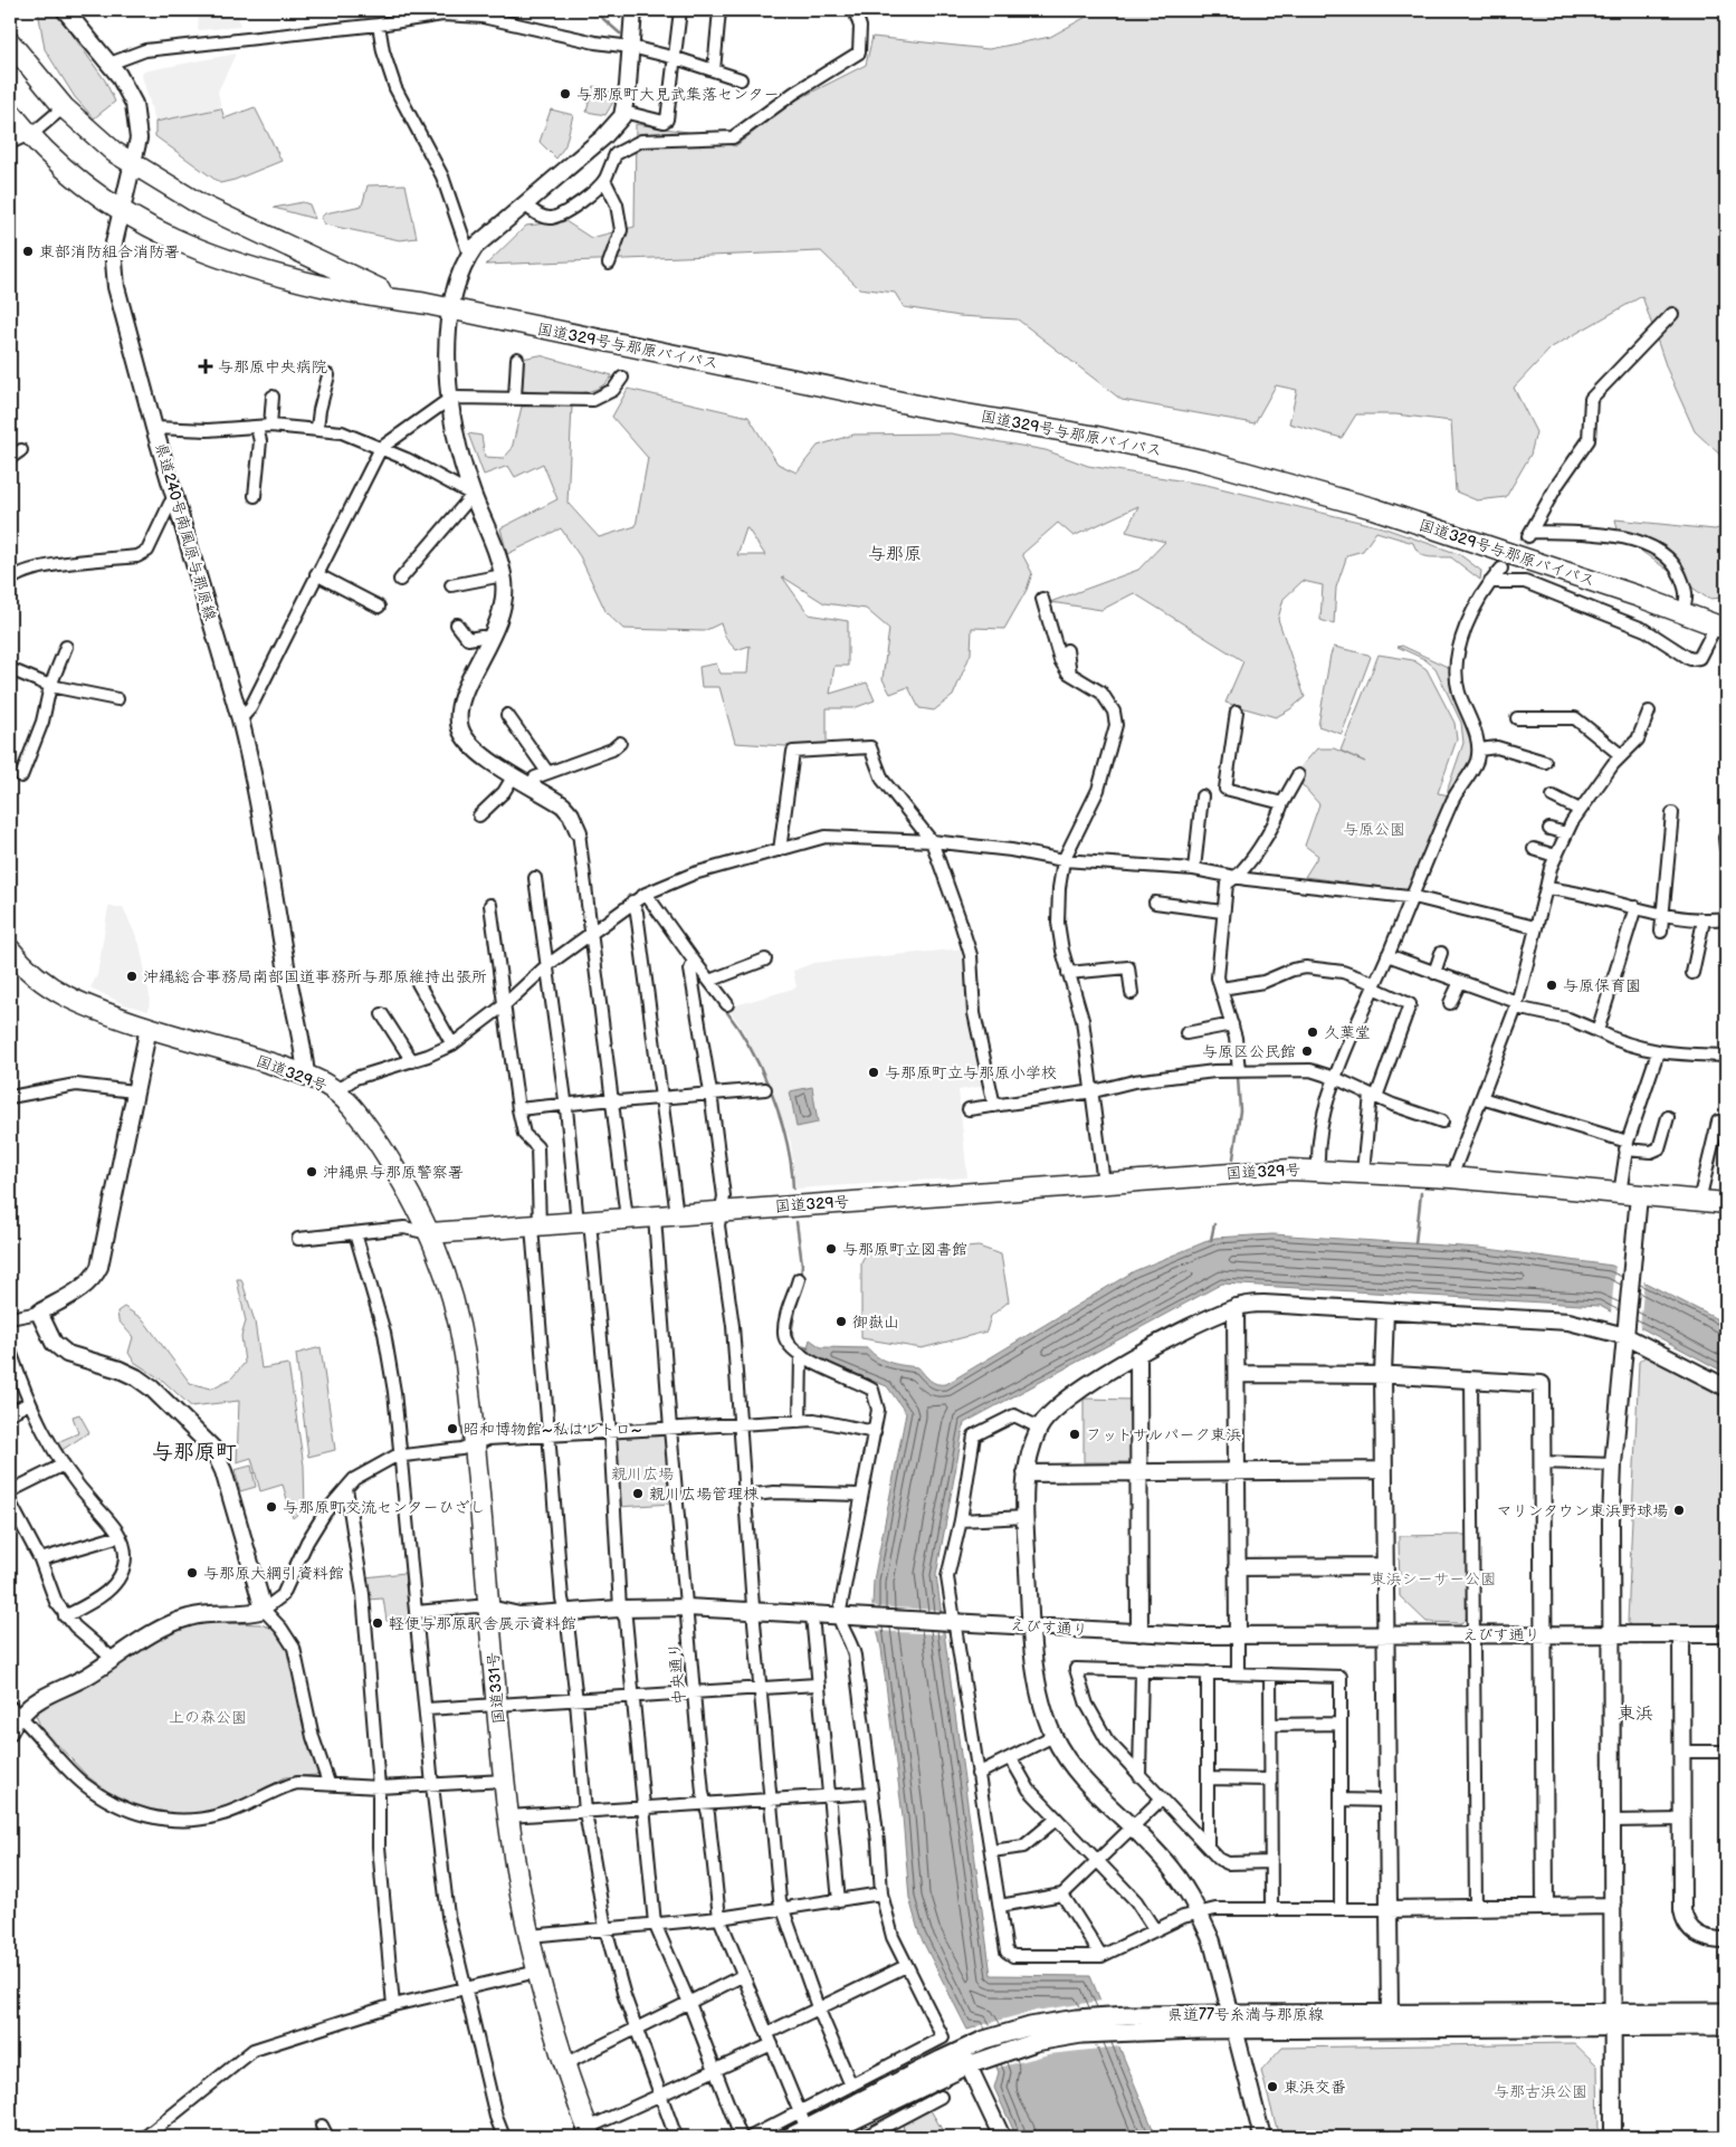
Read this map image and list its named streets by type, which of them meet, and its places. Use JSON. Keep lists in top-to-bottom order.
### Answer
{
  "streets": {
    "highway": ["国道329号与那原バイパス", "国道329号", "国道331号"],
    "main road": ["県道77号糸満与那原線"],
    "street": ["県道240号南風原与那原線", "えびす通り", "中央通り"]
  },
  "crossings": [
    ["国道329号与那原バイパス", "県道240号南風原与那原線"],
    ["県道240号南風原与那原線", "国道329号"],
    ["国道329号", "中央通り"],
    ["国道329号", "国道331号"],
    ["えびす通り", "中央通り"],
    ["えびす通り", "国道331号"],
    ["中央通り", "県道77号糸満与那原線"]
  ],
  "districts": ["与那原", "与那原町", "東浜"],
  "parks": [
    "与原公園",
    "親川広場",
    "東浜シーサー公園",
    "上の森公園",
    "与那古浜公園"
  ],
  "places": {
    "other": [
      "与那原町大見武集落センター",
      "東部消防組合消防署",
      "沖縄総合事務局南部国道事務所与那原維持出張所",
      "与原保育園",
      "久葉堂",
      "与原区公民館",
      "与那原町立与那原小学校",
      "沖縄県与那原警察署",
      "与那原町立図書館",
      "御嶽山",
      "昭和博物館~私はレトロ~",
      "フットサルパーク東浜",
      "親川広場管理棟",
      "与那原町交流センターひざし",
      "マリンタウン東浜野球場",
      "与那原大綱引資料館",
      "軽便与那原駅舎展示資料館",
      "東浜交番"
    ],
    "health": ["与那原中央病院"]
  }
}
